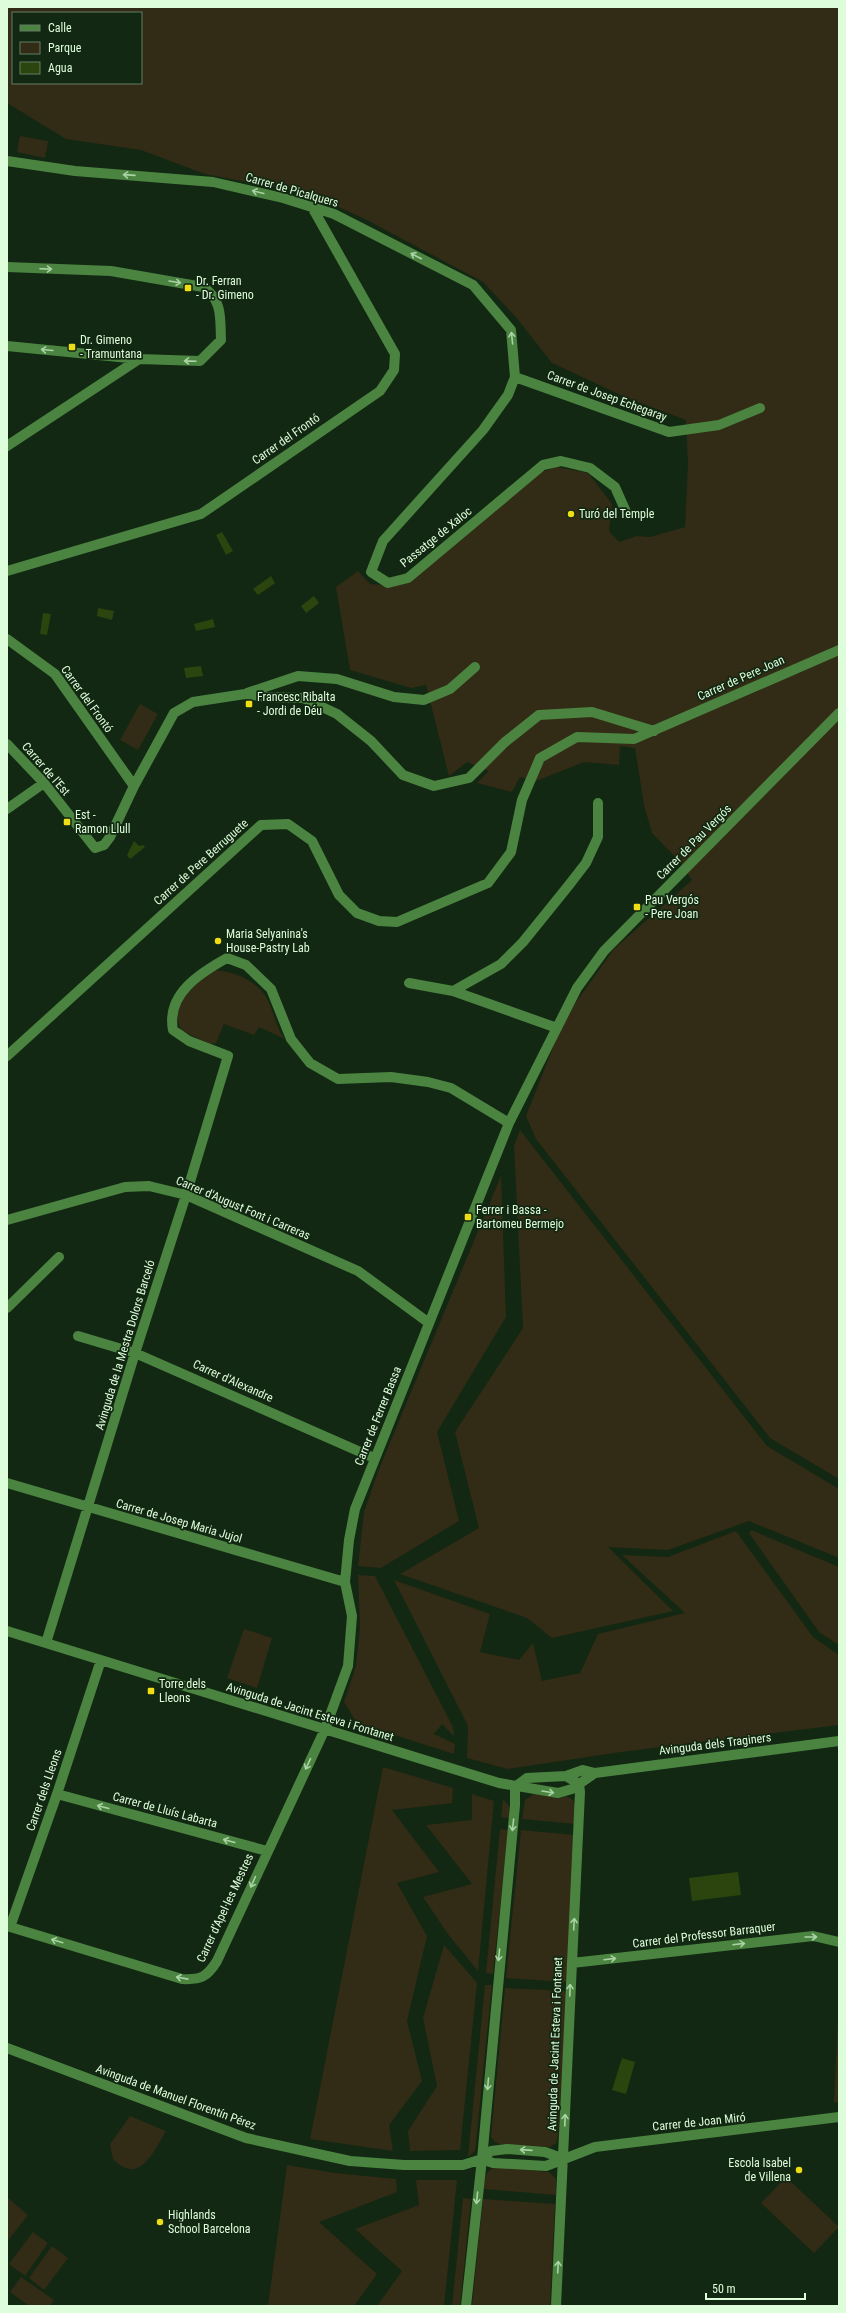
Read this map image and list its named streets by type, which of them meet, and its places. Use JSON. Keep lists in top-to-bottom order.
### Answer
{
  "streets": {
    "street": [
      "Carrer de Picalquers",
      "Carrer de Josep Echegaray",
      "Carrer del Frontó",
      "Passatge de Xaloc",
      "Carrer de Pere Joan",
      "Carrer de l'Est",
      "Carrer de Pau Vergós",
      "Carrer de Pere Berruguete",
      "Carrer d'August Font i Carreras",
      "Avinguda de la Mestra Dolors Barceló",
      "Carrer d'Alexandre",
      "Carrer de Ferrer Bassa",
      "Carrer de Josep Maria Jujol",
      "Avinguda de Jacint Esteva i Fontanet",
      "Avinguda dels Traginers",
      "Carrer dels Lleons",
      "Carrer de Lluís Labarta",
      "Carrer d'Apel·les Mestres",
      "Carrer del Professor Barraquer",
      "Avinguda de Manuel Florentín Pérez",
      "Carrer de Joan Miró"
    ]
  },
  "crossings": [
    ["Carrer de Picalquers", "Carrer de Josep Echegaray"],
    ["Carrer de Picalquers", "Carrer del Frontó"],
    ["Carrer de Picalquers", "Passatge de Xaloc"],
    ["Carrer de Josep Echegaray", "Passatge de Xaloc"],
    ["Carrer del Frontó", "Carrer de l'Est"],
    ["Carrer de Pere Joan", "Carrer de Pere Berruguete"],
    ["Carrer de Pau Vergós", "Avinguda de la Mestra Dolors Barceló"],
    ["Carrer de Pau Vergós", "Carrer de Ferrer Bassa"],
    ["Carrer d'August Font i Carreras", "Avinguda de la Mestra Dolors Barceló"],
    ["Carrer d'August Font i Carreras", "Carrer de Ferrer Bassa"],
    ["Avinguda de la Mestra Dolors Barceló", "Carrer d'Alexandre"],
    ["Avinguda de la Mestra Dolors Barceló", "Carrer de Ferrer Bassa"],
    ["Avinguda de la Mestra Dolors Barceló", "Carrer de Josep Maria Jujol"],
    ["Avinguda de la Mestra Dolors Barceló", "Avinguda de Jacint Esteva i Fontanet"],
    ["Carrer d'Alexandre", "Carrer de Ferrer Bassa"],
    ["Carrer de Ferrer Bassa", "Carrer de Josep Maria Jujol"],
    ["Carrer de Ferrer Bassa", "Avinguda de Jacint Esteva i Fontanet"],
    ["Carrer de Ferrer Bassa", "Carrer d'Apel·les Mestres"],
    ["Avinguda de Jacint Esteva i Fontanet", "Avinguda dels Traginers"],
    ["Avinguda de Jacint Esteva i Fontanet", "Carrer dels Lleons"],
    ["Avinguda de Jacint Esteva i Fontanet", "Carrer d'Apel·les Mestres"],
    ["Avinguda de Jacint Esteva i Fontanet", "Carrer del Professor Barraquer"],
    ["Avinguda de Jacint Esteva i Fontanet", "Carrer de Joan Miró"],
    ["Carrer dels Lleons", "Carrer de Lluís Labarta"],
    ["Carrer dels Lleons", "Carrer d'Apel·les Mestres"],
    ["Carrer de Lluís Labarta", "Carrer d'Apel·les Mestres"],
    ["Avinguda de Manuel Florentín Pérez", "Carrer de Joan Miró"]
  ],
  "one_way": ["Carrer de Picalquers", "Carrer de Lluís Labarta", "Carrer del Professor Barraquer"],
  "places": {
    "transit": [
      "Dr. Ferran - Dr. Gimeno",
      "Dr. Gimeno - Tramuntana",
      "Francesc Ribalta - Jordi de Déu",
      "Est - Ramon Llull",
      "Pau Vergós - Pere Joan",
      "Ferrer i Bassa - Bartomeu Bermejo",
      "Torre dels Lleons"
    ],
    "other": [
      "Turó del Temple",
      "Maria Selyanina's House-Pastry Lab",
      "Escola Isabel de Villena",
      "Highlands School Barcelona"
    ]
  },
  "legend": ["Calle", "Parque", "Agua"],
  "scale_bar": "50 m"
}
